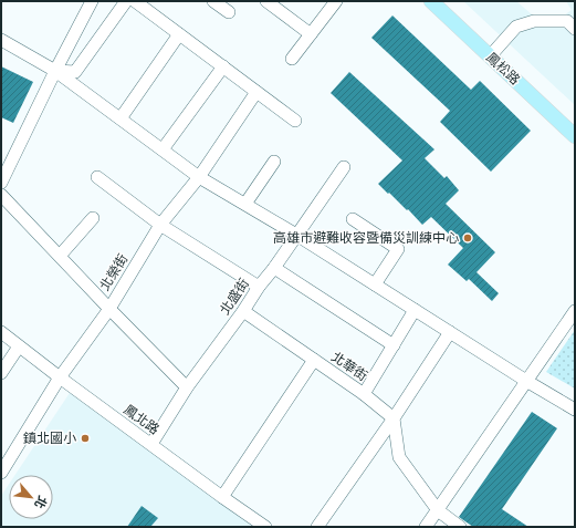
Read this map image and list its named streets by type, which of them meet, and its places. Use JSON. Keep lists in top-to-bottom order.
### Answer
{
  "streets": {
    "main road": ["鳳松路"],
    "street": [
      "北榮街",
      "北盛街",
      "北華街",
      "鳳北路"
    ]
  },
  "crossings": [
    ["北榮街", "鳳北路"],
    ["北盛街", "鳳北路"],
    ["北華街", "鳳北路"]
  ],
  "places": ["高雄市避難收容暨備災訓練中心", "鎮北國小"],
  "north": "bottom right"
}
